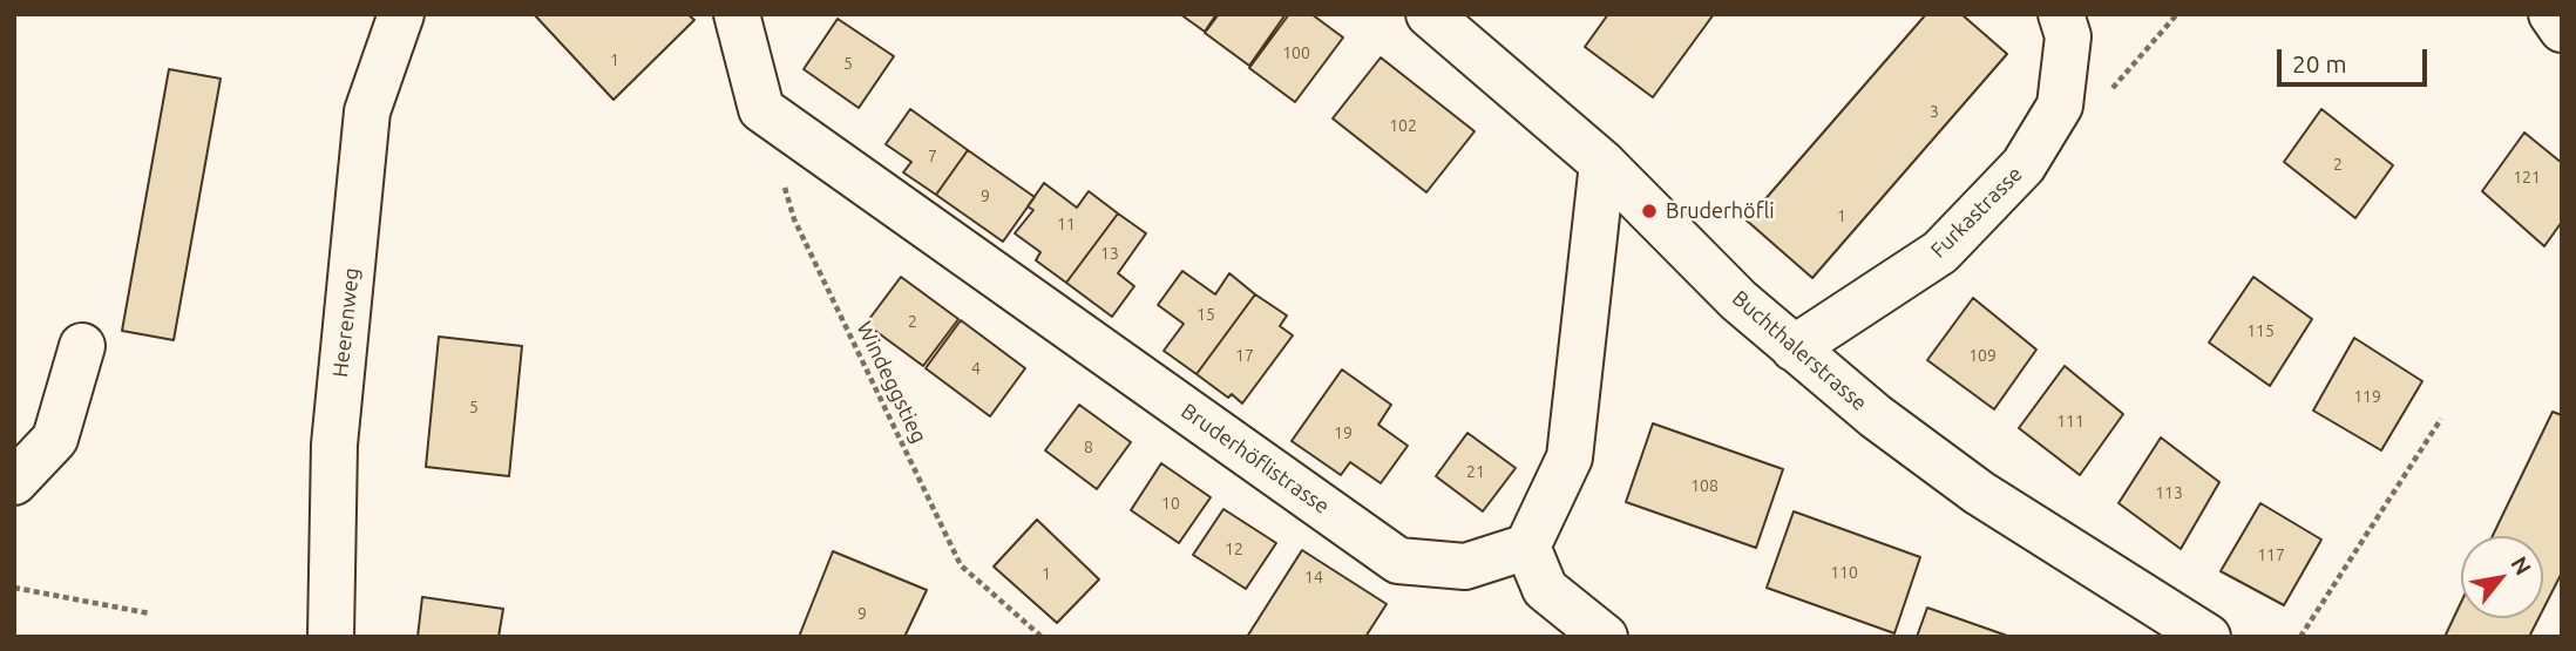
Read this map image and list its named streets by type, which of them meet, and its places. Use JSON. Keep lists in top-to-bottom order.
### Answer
{
  "streets": {
    "street": [
      "Furkastrasse",
      "Heerenweg",
      "Buchthalerstrasse",
      "Bruderhöflistrasse"
    ],
    "path": ["Windeggstieg"]
  },
  "crossings": [
    ["Furkastrasse", "Buchthalerstrasse"],
    ["Windeggstieg", "Bruderhöflistrasse"]
  ],
  "places": ["Bruderhöfli"],
  "house_numbers": [
    "100",
    "1",
    "5",
    "3",
    "102",
    "7",
    "2",
    "121",
    "9",
    "1",
    "11",
    "13",
    "15",
    "2",
    "115",
    "17",
    "109",
    "4",
    "119",
    "5",
    "111",
    "19",
    "8",
    "21",
    "108",
    "113",
    "10",
    "12",
    "117",
    "110",
    "1",
    "14",
    "9"
  ],
  "scale_bar": "20 m",
  "north": "top right"
}
